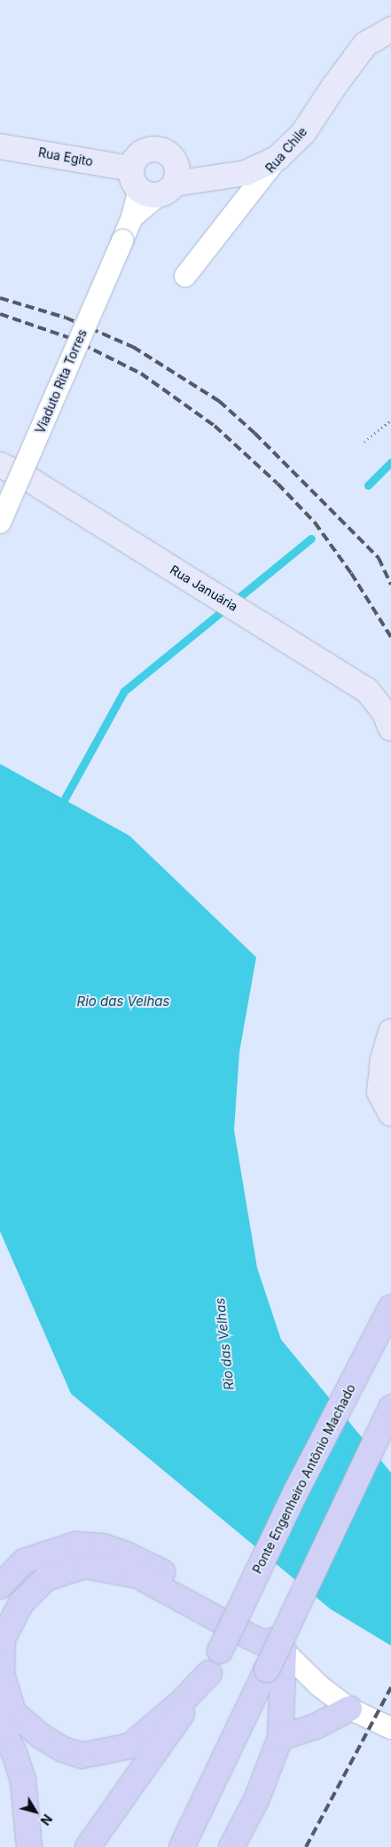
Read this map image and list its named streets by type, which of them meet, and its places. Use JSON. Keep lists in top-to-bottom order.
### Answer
{
  "streets": {
    "main road": ["Ponte Engenheiro Antônio Machado"],
    "street": [
      "Rua Chile",
      "Rua Egito",
      "Viaduto Rita Torres",
      "Rua Januária"
    ]
  },
  "crossings": [
    ["Rua Chile", "Rua Egito"],
    ["Rua Egito", "Viaduto Rita Torres"]
  ],
  "water": ["Rio das Velhas"],
  "north": "bottom right"
}
